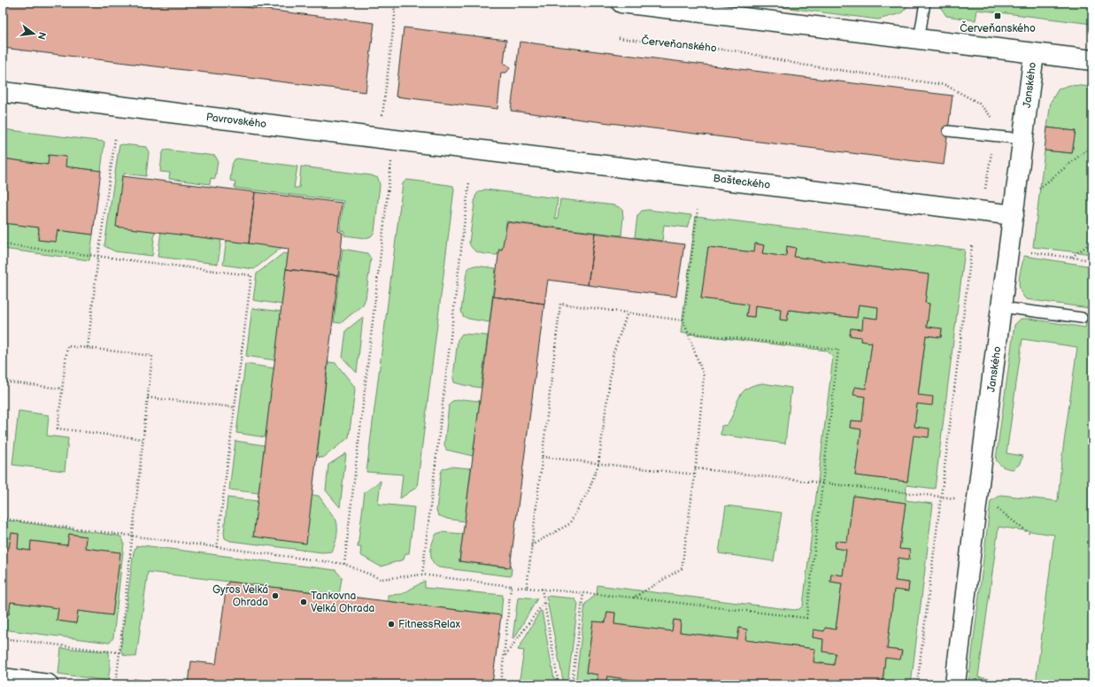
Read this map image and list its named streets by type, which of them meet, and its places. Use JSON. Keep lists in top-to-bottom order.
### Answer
{
  "streets": {
    "street": ["Janského", "Pavrovského", "Bašteckého"],
    "path": ["Červeňanského"]
  },
  "crossings": [
    ["Janského", "Bašteckého"],
    ["Pavrovského", "Bašteckého"]
  ],
  "places": {
    "transit": ["Červeňanského"],
    "other": ["Gyros Velká Ohrada", "Tankovna Velká Ohrada", "FitnessRelax"]
  },
  "north": "right"
}
